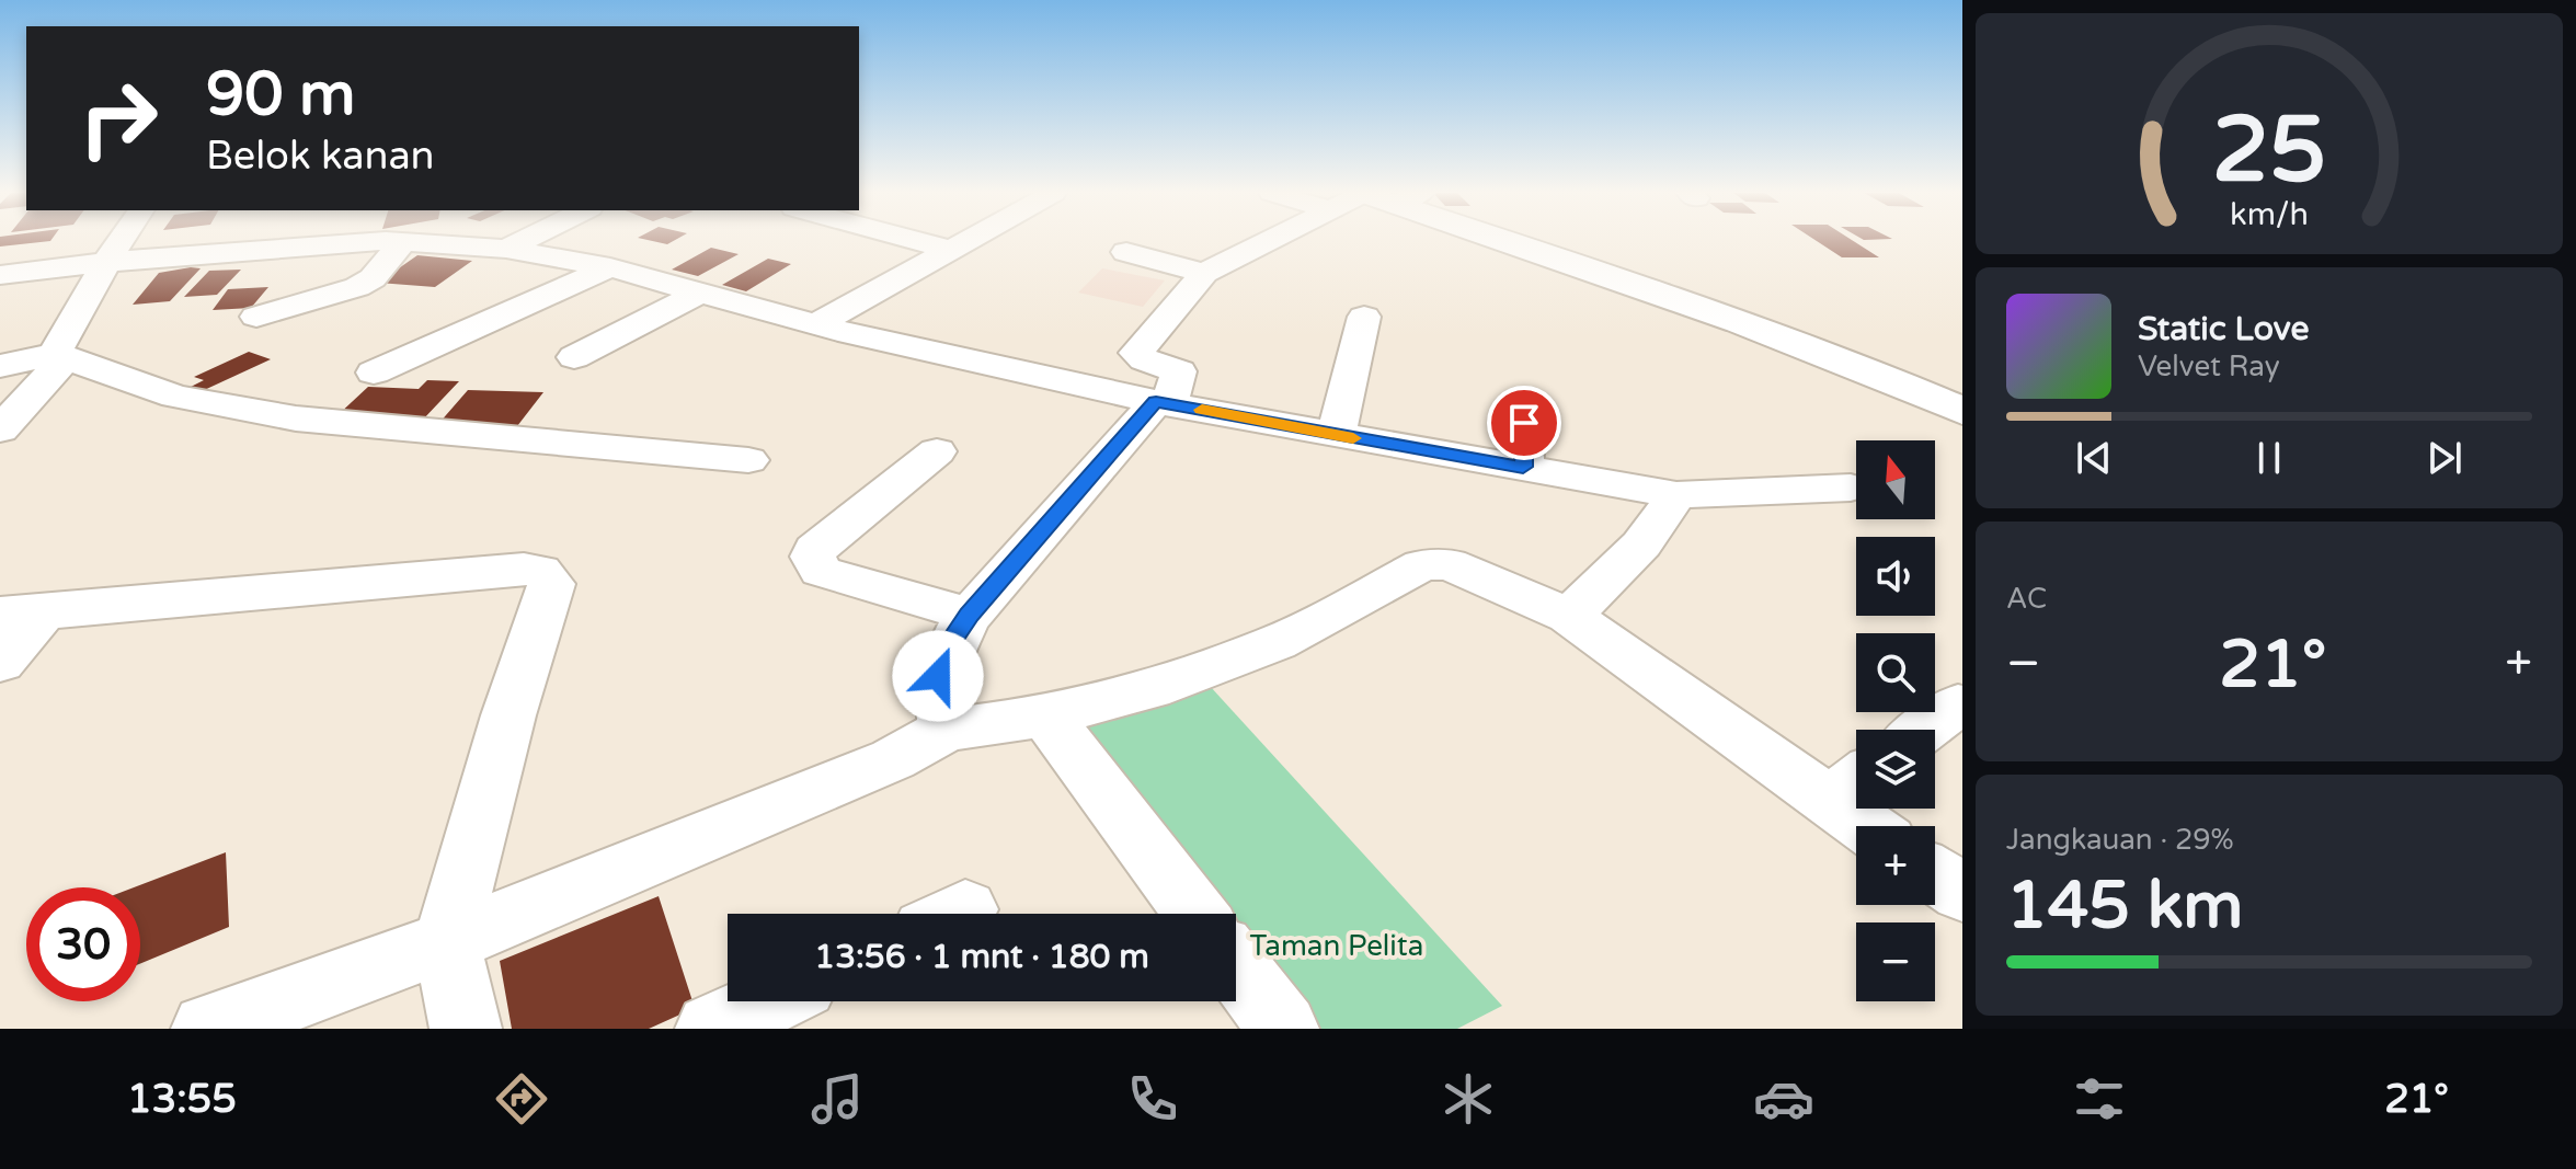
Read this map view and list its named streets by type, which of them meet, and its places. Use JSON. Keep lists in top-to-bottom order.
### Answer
{
  "parks": ["Taman Pelita"],
  "north": "top",
  "page": {
    "turn": ["90 m", "Belok kanan"],
    "song": ["Static Love", "Velvet Ray"],
    "map_buttons": ["+", "−"],
    "tile": [
      "AC",
      ["Jangkauan · 29%", "145 km"]
    ],
    "heat": ["−", "21°", "+"],
    "limit": "30",
    "trip": "13:56 · 1 mnt · 180 m",
    "tabs": ["13:55", "21°"],
    "gauge": ["25", "km/h"]
  }
}
